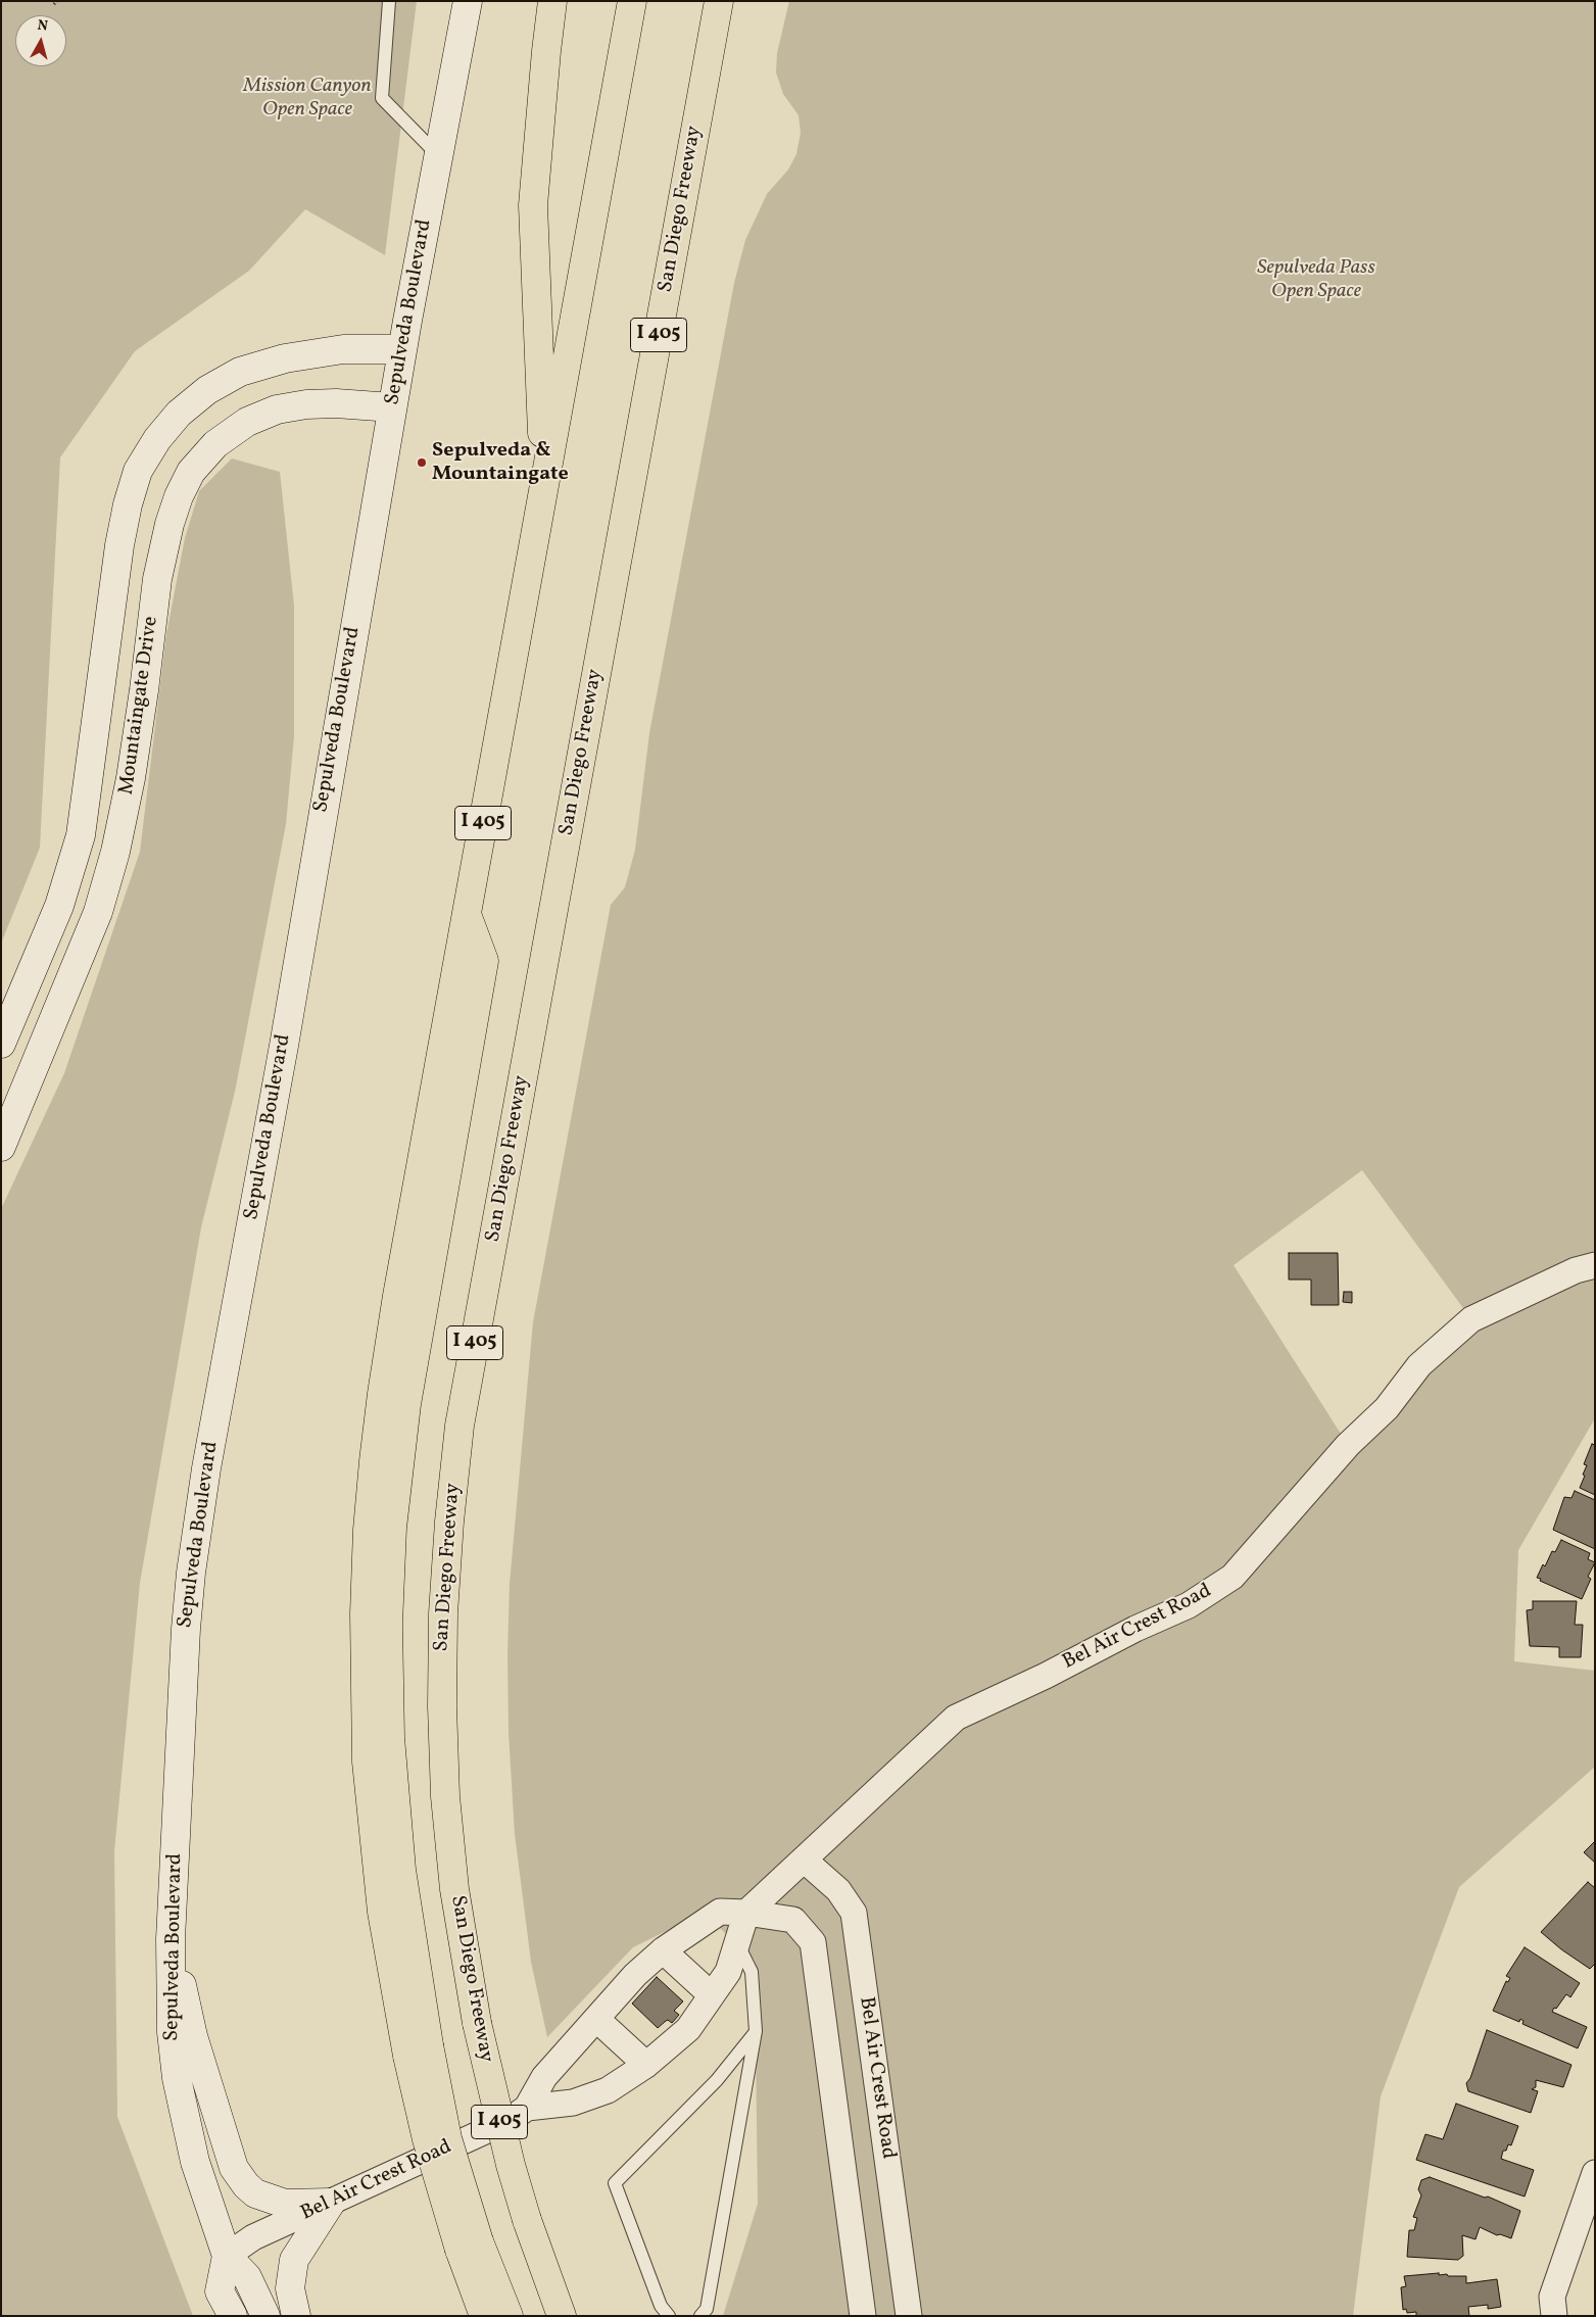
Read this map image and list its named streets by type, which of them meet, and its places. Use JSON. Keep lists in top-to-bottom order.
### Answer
{
  "streets": {
    "highway": ["San Diego Freeway", "I 405"],
    "main road": ["Sepulveda Boulevard", "Mountaingate Drive"],
    "street": ["Bel Air Crest Road"]
  },
  "crossings": [
    ["Sepulveda Boulevard", "Mountaingate Drive"],
    ["Sepulveda Boulevard", "Bel Air Crest Road"]
  ],
  "parks": ["Mission Canyon Open Space", "Sepulveda Pass Open Space"],
  "places": ["Sepulveda & Mountaingate"],
  "north": "top"
}
